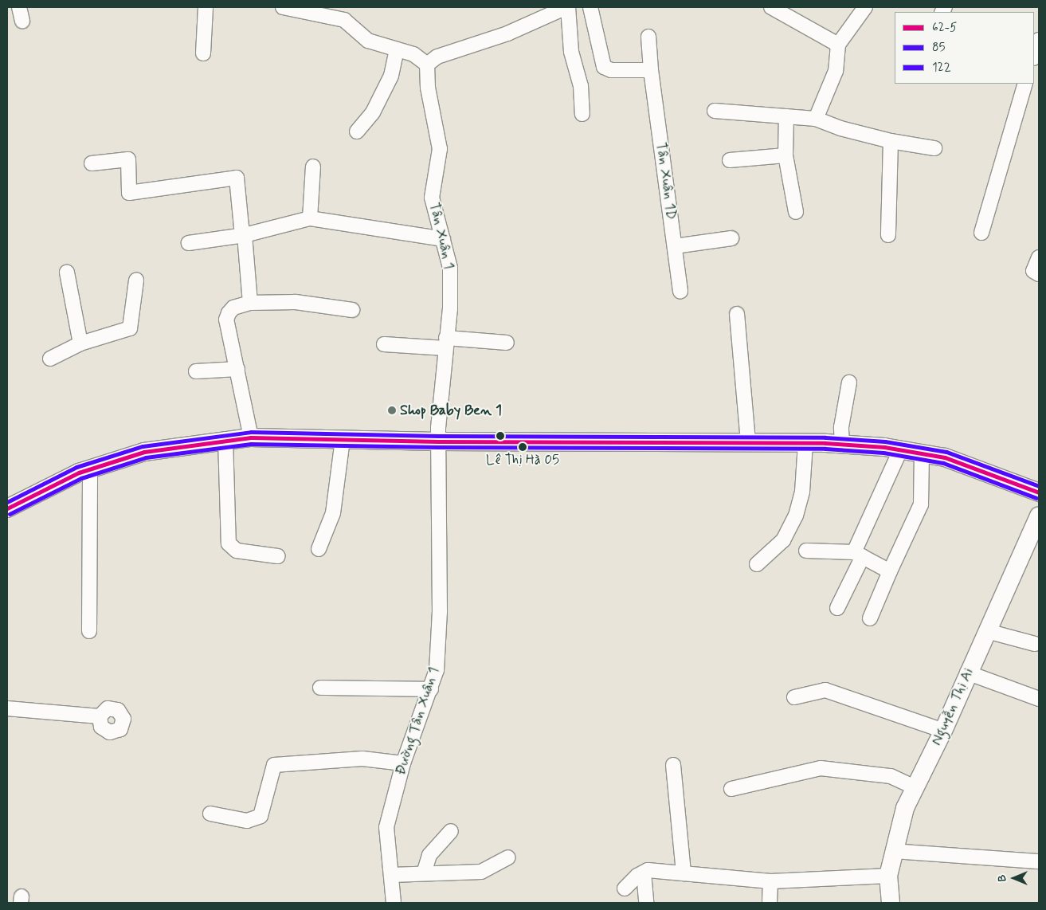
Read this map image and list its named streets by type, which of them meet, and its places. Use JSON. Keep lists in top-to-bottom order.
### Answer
{
  "streets": {
    "street": [
      "Tân Xuân 1D",
      "Tân Xuân 1",
      "Nguyễn Thị Ai",
      "Đường Tân Xuân 1"
    ]
  },
  "crossings": [
    ["Tân Xuân 1", "Đường Tân Xuân 1"]
  ],
  "places": ["Shop Baby Ben 1", "Lê Thị Hà 05"],
  "lines": ["transit line 122", "transit line 62-5", "transit line 85"],
  "legend": ["62-5", "85", "122"],
  "north": "left"
}
